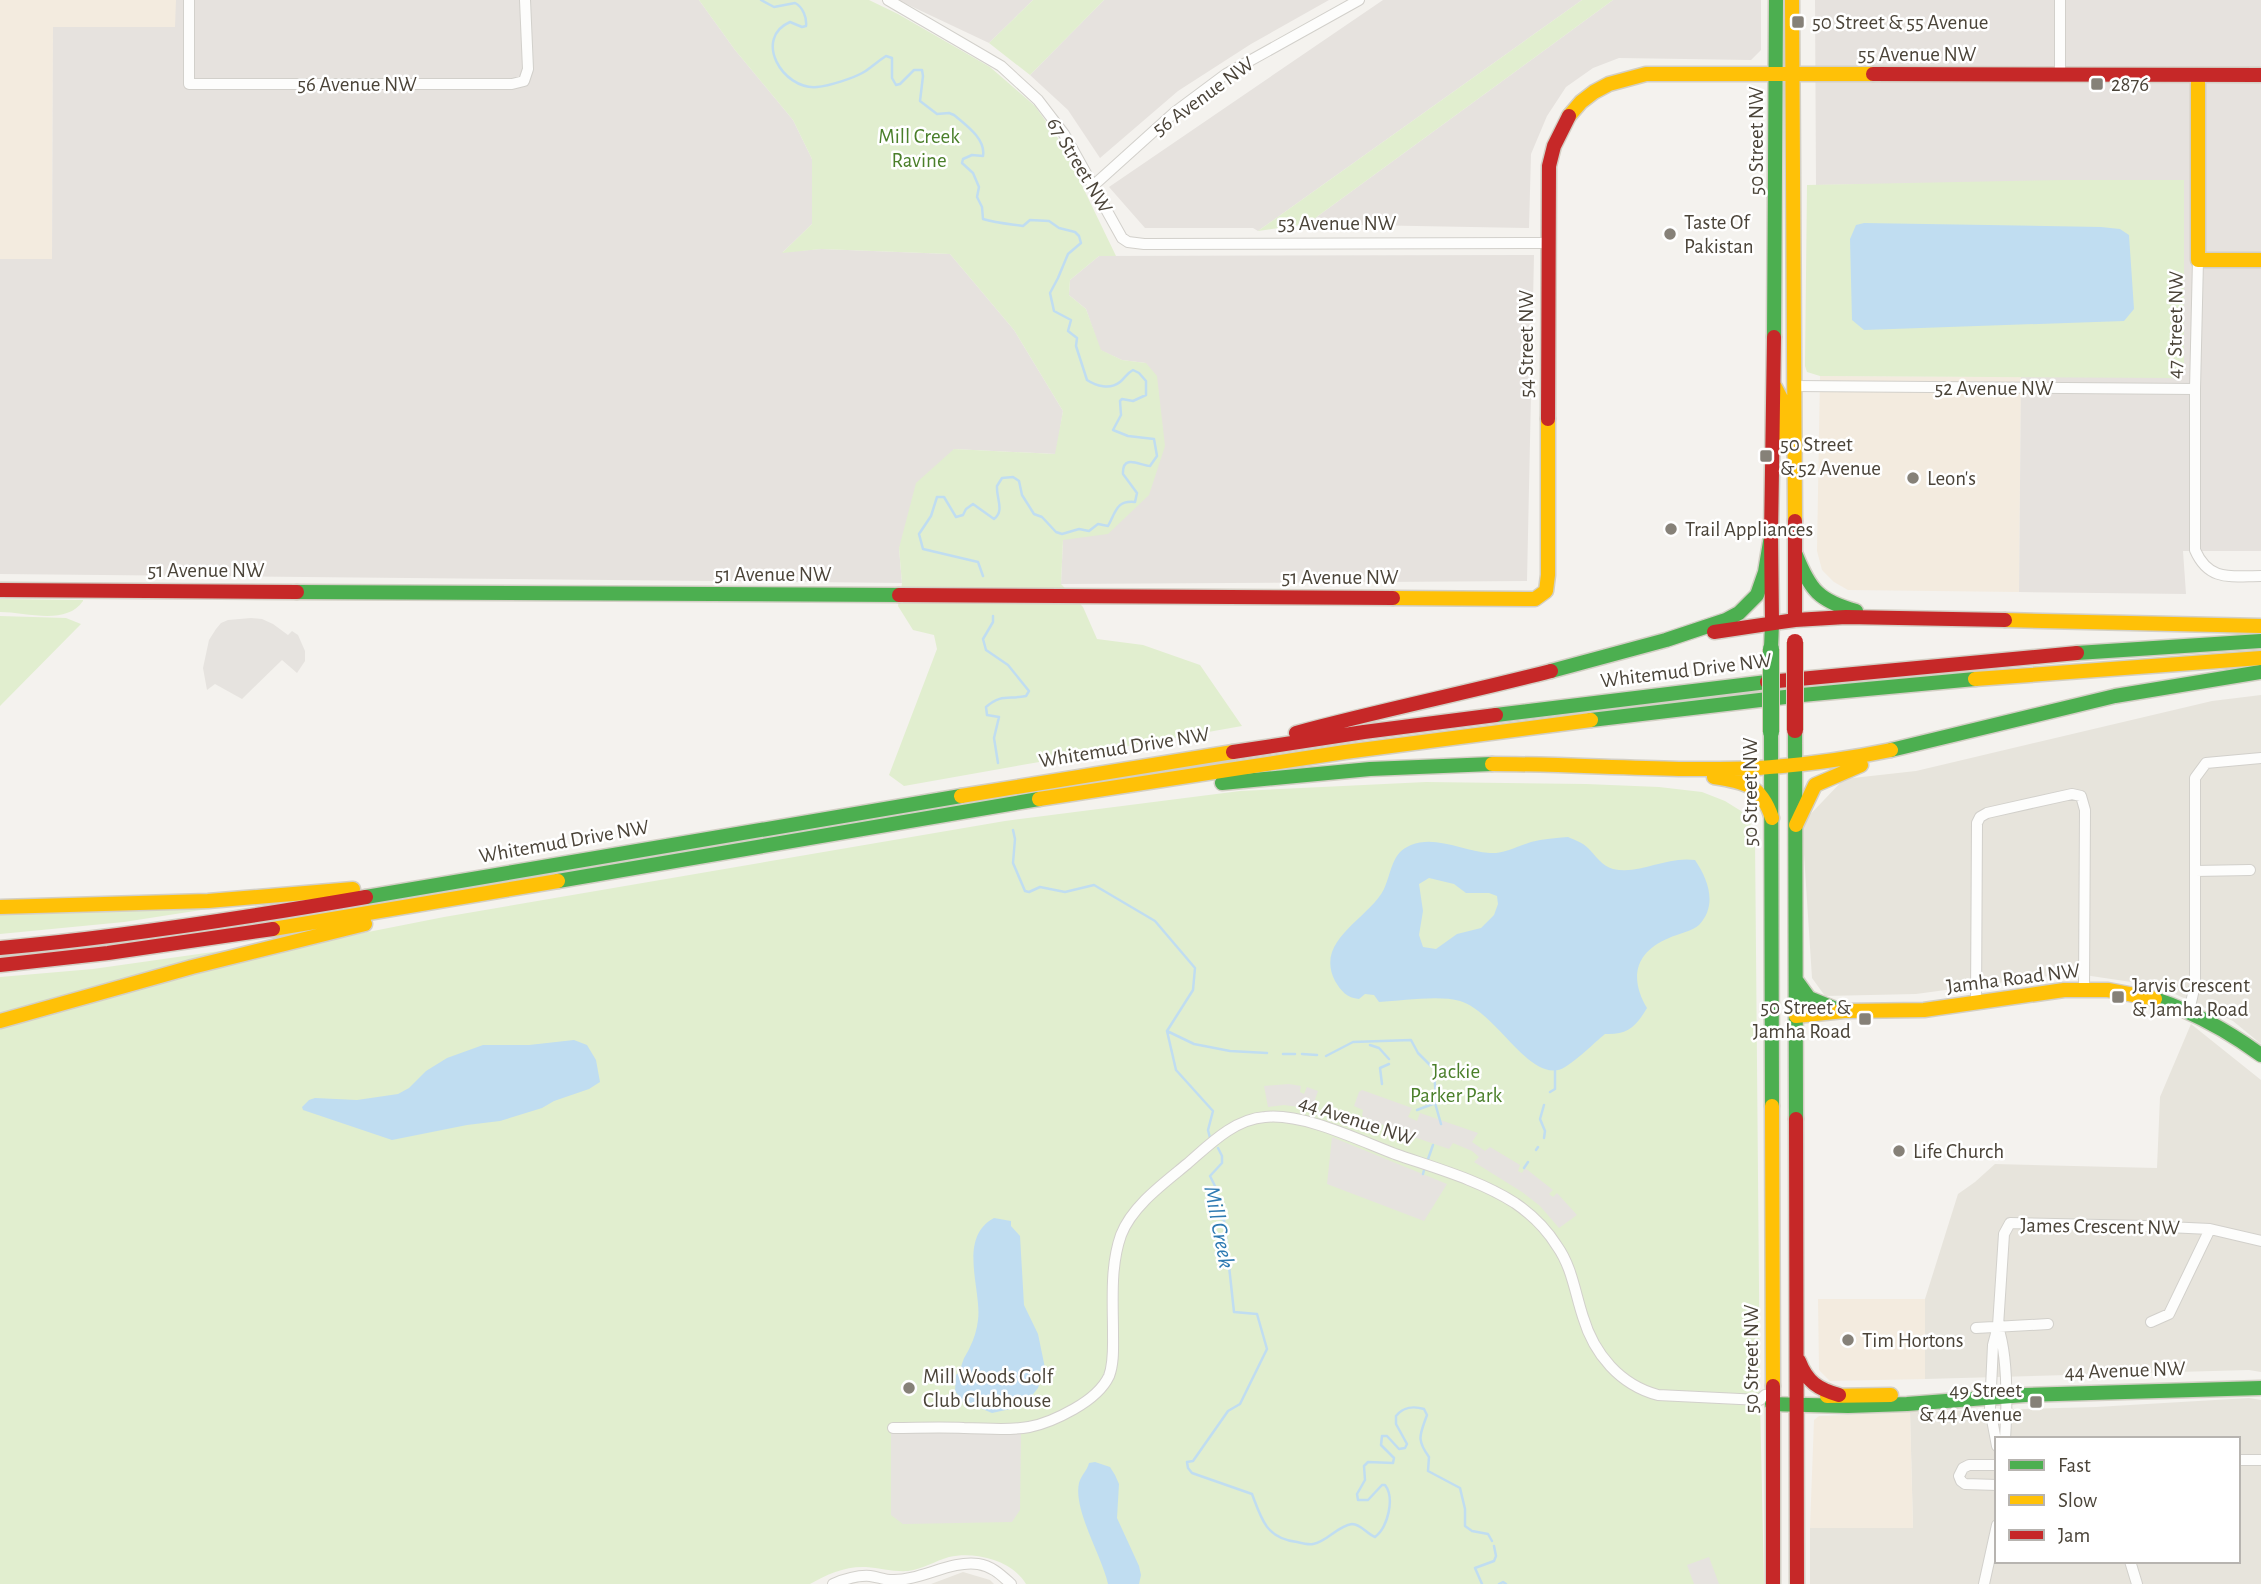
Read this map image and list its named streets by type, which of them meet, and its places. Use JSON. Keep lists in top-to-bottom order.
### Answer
{
  "streets": {
    "main road": [
      "55 Avenue NW",
      "50 Street NW",
      "47 Street NW",
      "54 Street NW",
      "51 Avenue NW",
      "Whitemud Drive NW",
      "Jamha Road NW",
      "44 Avenue NW"
    ],
    "street": [
      "56 Avenue NW",
      "67 Street NW",
      "53 Avenue NW",
      "52 Avenue NW",
      "James Crescent NW"
    ]
  },
  "crossings": [
    ["55 Avenue NW", "50 Street NW"],
    ["55 Avenue NW", "47 Street NW"],
    ["55 Avenue NW", "54 Street NW"],
    ["56 Avenue NW", "67 Street NW"],
    ["50 Street NW", "52 Avenue NW"],
    ["50 Street NW", "Jamha Road NW"],
    ["50 Street NW", "44 Avenue NW"],
    ["67 Street NW", "53 Avenue NW"],
    ["53 Avenue NW", "54 Street NW"],
    ["47 Street NW", "52 Avenue NW"],
    ["54 Street NW", "51 Avenue NW"],
    ["44 Avenue NW", "James Crescent NW"]
  ],
  "water": ["Mill Creek"],
  "parks": ["Mill Creek Ravine", "Jackie Parker Park"],
  "places": {
    "transit": [
      "50 Street & 55 Avenue",
      "2876",
      "50 Street & 52 Avenue",
      "Jarvis Crescent & Jamha Road",
      "50 Street & Jamha Road",
      "49 Street & 44 Avenue"
    ],
    "other": [
      "Taste Of Pakistan",
      "Leon's",
      "Trail Appliances",
      "Life Church",
      "Tim Hortons",
      "Mill Woods Golf Club Clubhouse"
    ]
  },
  "legend": ["Fast", "Slow", "Jam"]
}
